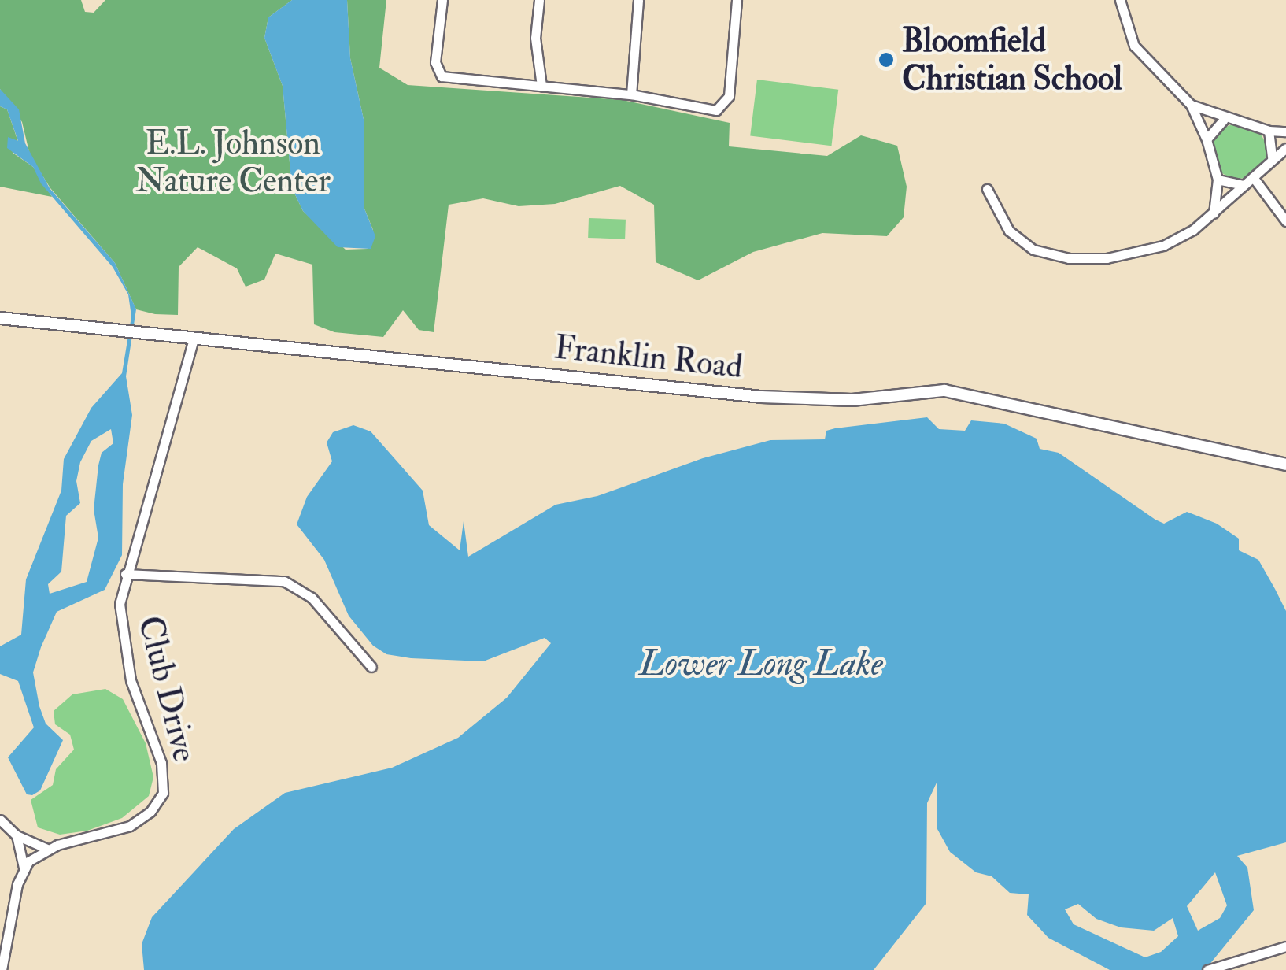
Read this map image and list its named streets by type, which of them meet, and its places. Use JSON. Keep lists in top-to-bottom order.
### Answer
{
  "streets": {
    "street": ["Franklin Road", "Club Drive"]
  },
  "crossings": [
    ["Franklin Road", "Club Drive"]
  ],
  "water": ["Lower Long Lake"],
  "parks": ["E.L. Johnson Nature Center"],
  "places": ["Bloomfield Christian School"]
}
